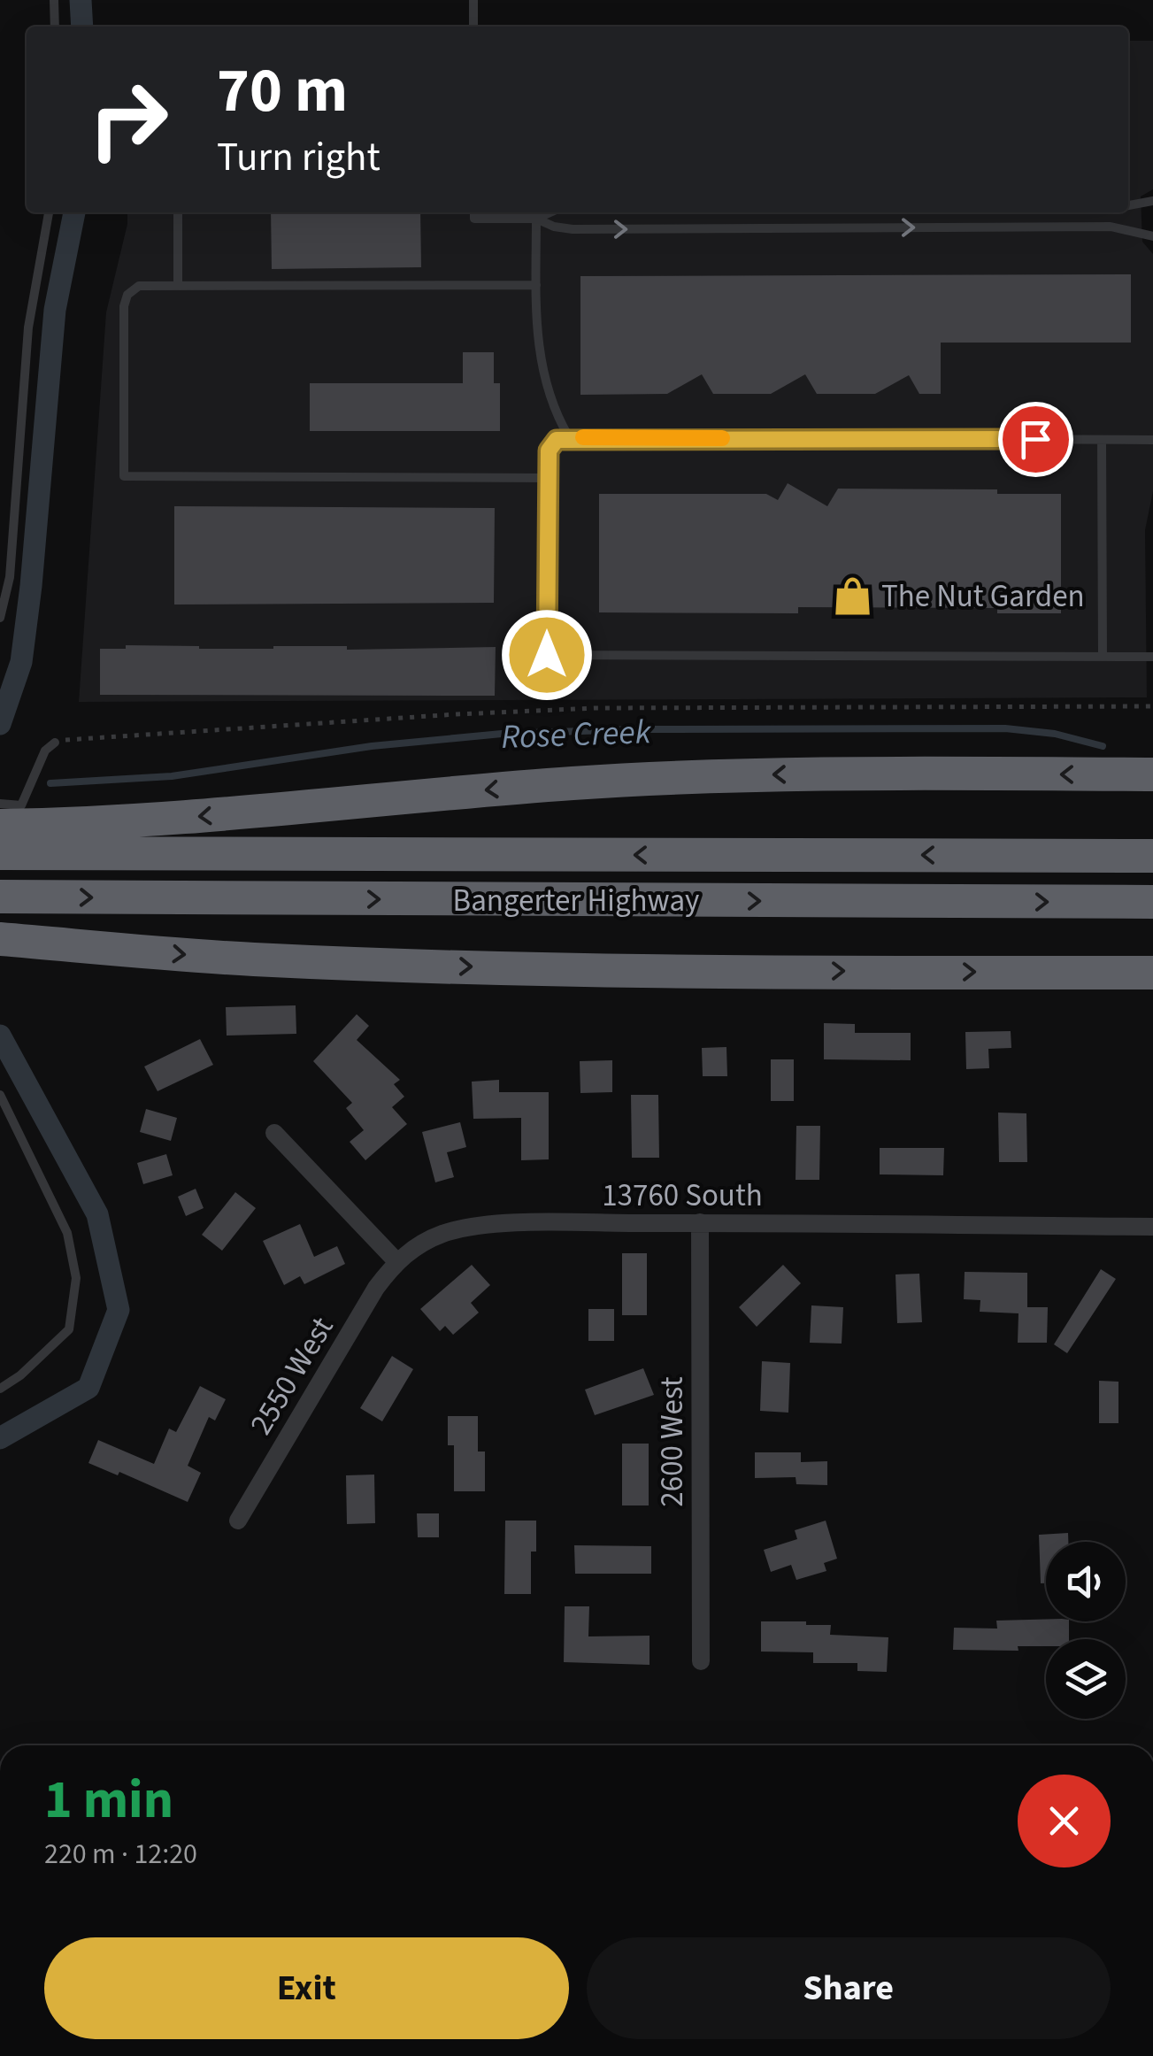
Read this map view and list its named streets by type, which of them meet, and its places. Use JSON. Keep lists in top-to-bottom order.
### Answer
{
  "streets": {
    "highway": ["Bangerter Highway"],
    "street": ["13760 South", "2550 West", "2600 West"]
  },
  "crossings": [
    ["13760 South", "2550 West"],
    ["13760 South", "2600 West"]
  ],
  "water": ["Rose Creek"],
  "places": {
    "shop": ["The Nut Garden"]
  },
  "page": {
    "turn": ["70 m", "Turn right"],
    "heading": ["1 min", "220 m · 12:20"],
    "buttons": ["Exit", "Share"]
  }
}
